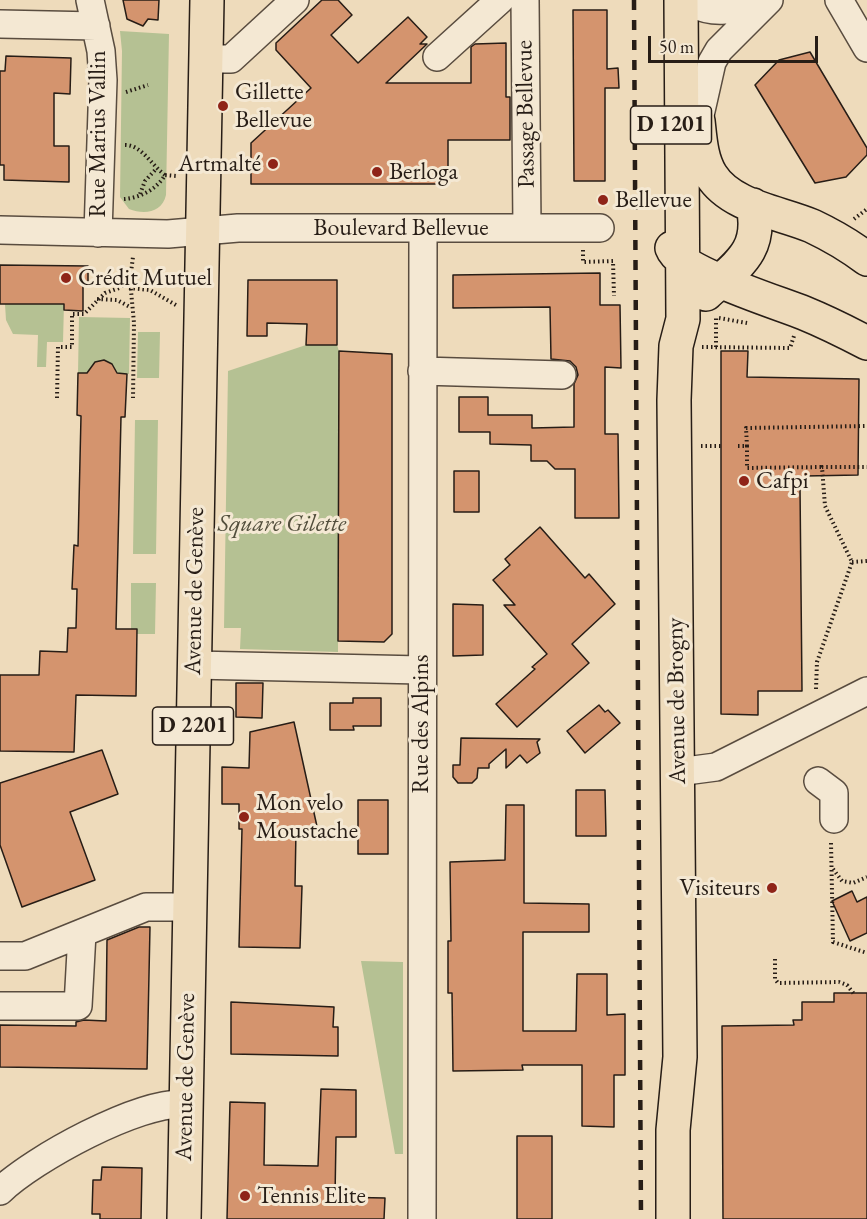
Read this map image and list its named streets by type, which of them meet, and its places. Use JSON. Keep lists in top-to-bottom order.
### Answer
{
  "streets": {
    "main road": [
      "D 1201",
      "Avenue de Genève",
      "Avenue de Brogny",
      "D 2201"
    ],
    "street": [
      "Passage Bellevue",
      "Rue Marius Vallin",
      "Boulevard Bellevue",
      "Rue des Alpins"
    ]
  },
  "crossings": [
    ["Passage Bellevue", "Boulevard Bellevue"],
    ["D 1201", "Avenue de Brogny"],
    ["Rue Marius Vallin", "Boulevard Bellevue"],
    ["Boulevard Bellevue", "Avenue de Genève"],
    ["Boulevard Bellevue", "Rue des Alpins"]
  ],
  "parks": ["Square Gilette"],
  "places": [
    "Gillette Bellevue",
    "Artmalté",
    "Berloga",
    "Bellevue",
    "Crédit Mutuel",
    "Cafpi",
    "Mon velo Moustache",
    "Visiteurs",
    "Tennis Elite"
  ],
  "scale_bar": "50 m"
}
